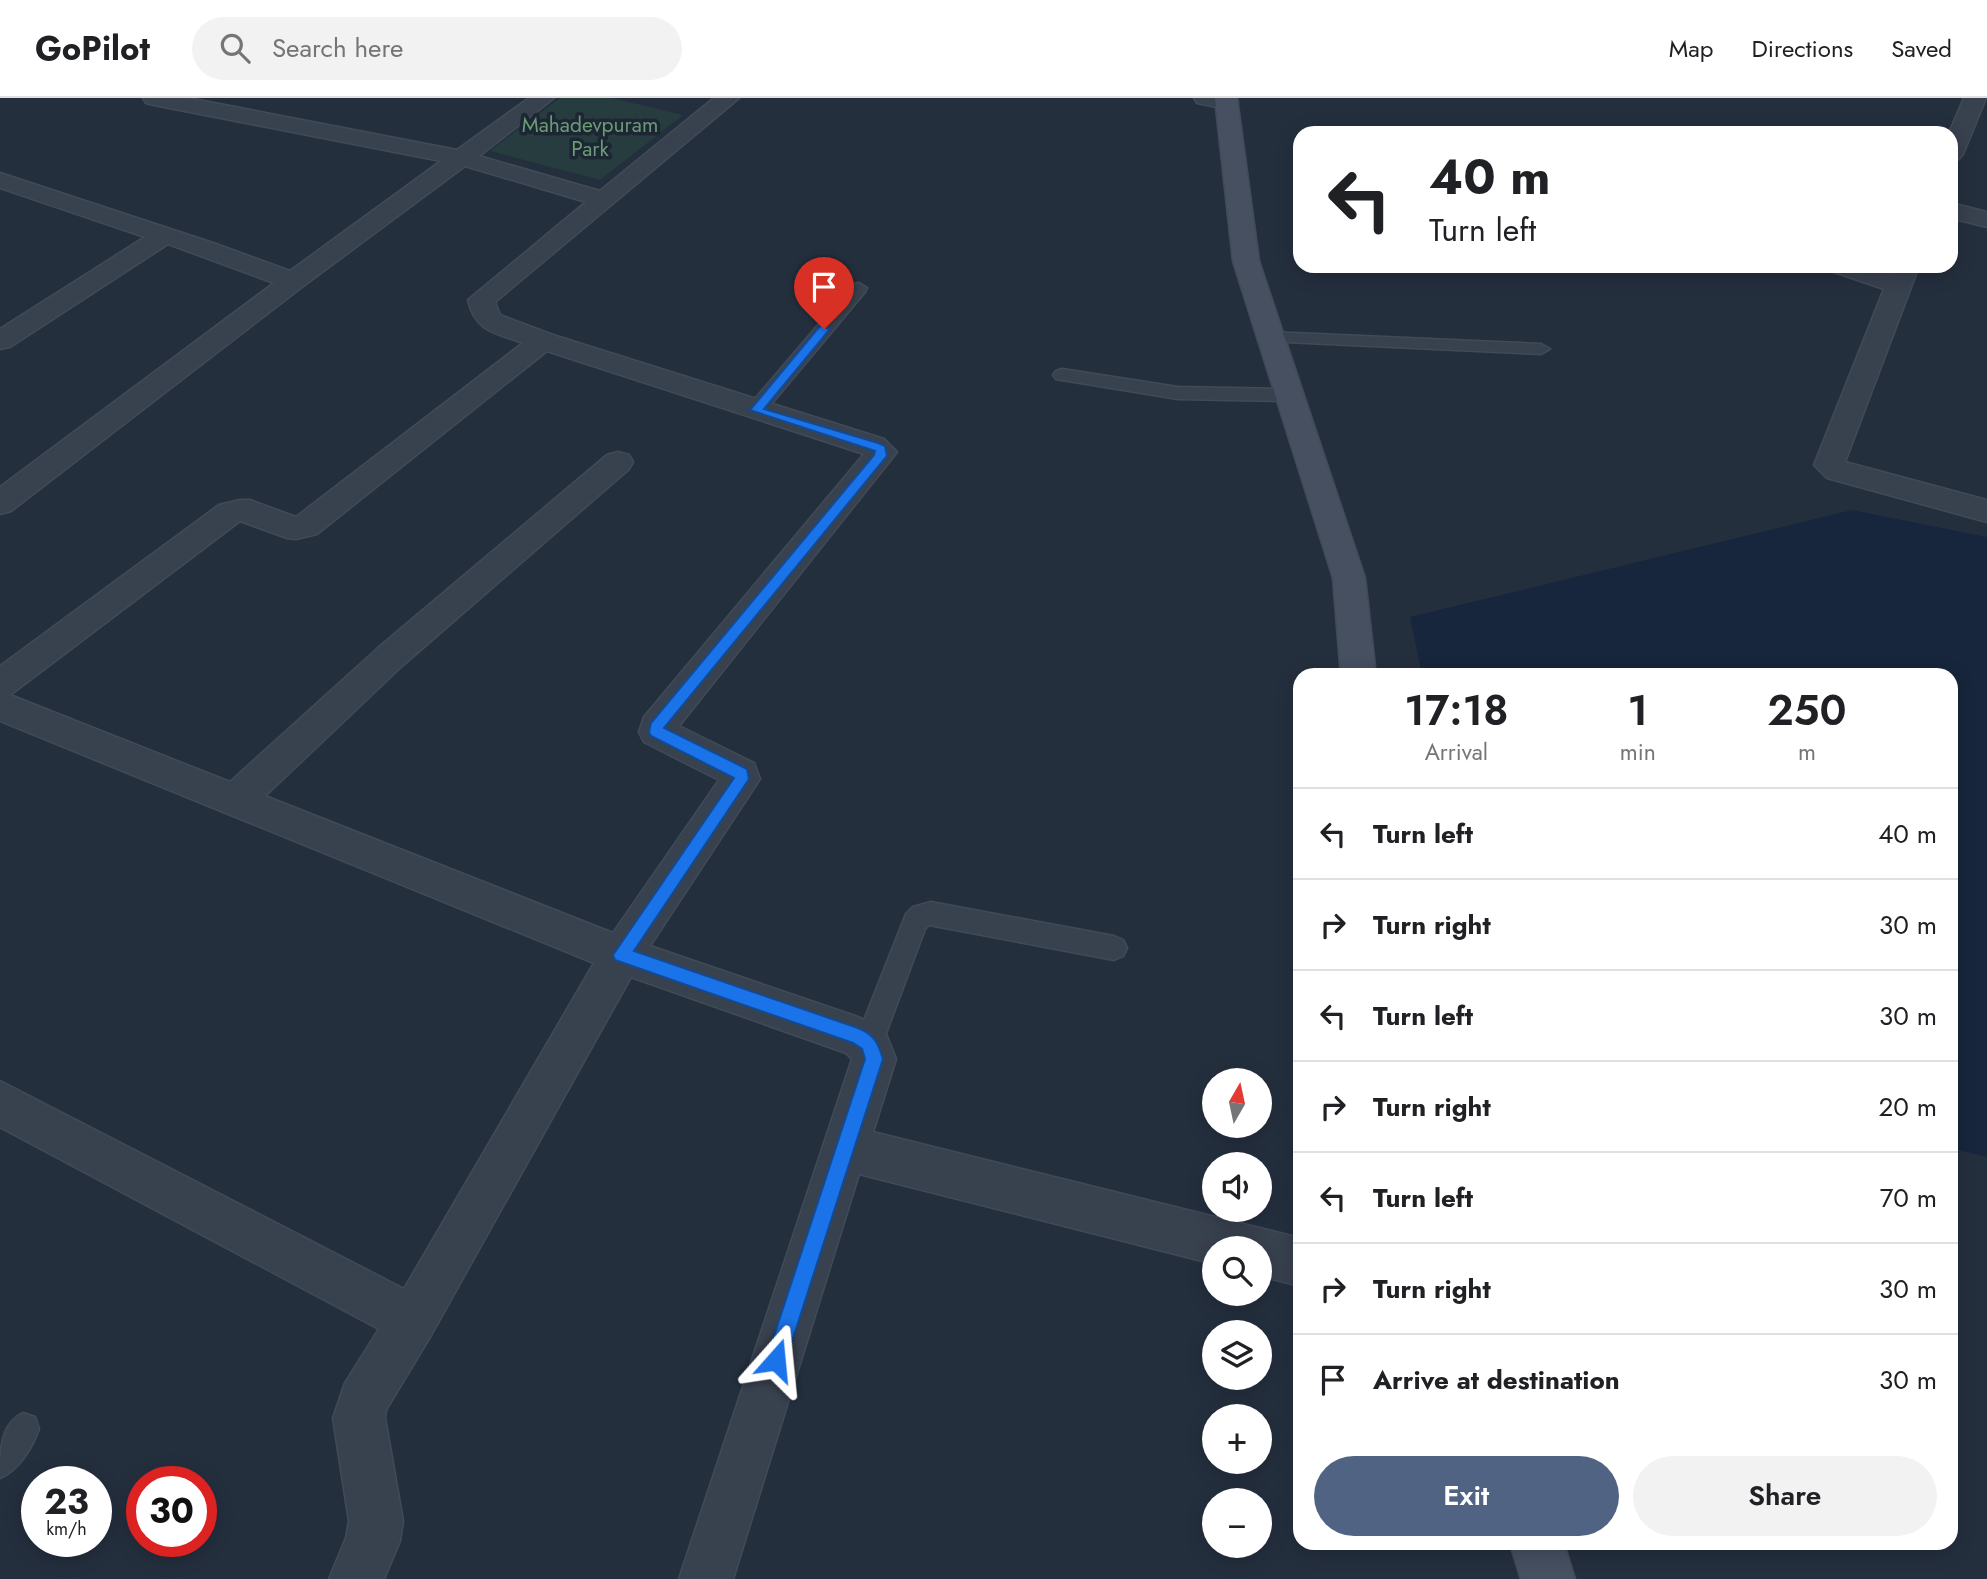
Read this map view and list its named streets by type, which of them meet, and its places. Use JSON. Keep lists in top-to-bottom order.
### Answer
{
  "parks": ["Mahadevpuram Park"],
  "north": "top",
  "page": {
    "header": "GoPilot",
    "search": "Search here",
    "nav": ["Map", "Directions", "Saved"],
    "turn": ["40 m", "Turn left"],
    "eta": [
      "17:18",
      "Arrival",
      "1",
      "min",
      "250",
      "m"
    ],
    "list": [
      {
        "name": "Turn left",
        "value": "40 m"
      },
      {
        "name": "Turn right",
        "value": "30 m"
      },
      {
        "name": "Turn left",
        "value": "30 m"
      },
      {
        "name": "Turn right",
        "value": "20 m"
      },
      {
        "name": "Turn left",
        "value": "70 m"
      },
      {
        "name": "Turn right",
        "value": "30 m"
      },
      {
        "name": "Arrive at destination",
        "value": "30 m"
      }
    ],
    "map_buttons": ["+", "−"],
    "buttons": ["Exit", "Share"],
    "speed": "23 km/h",
    "limit": "30"
  }
}
